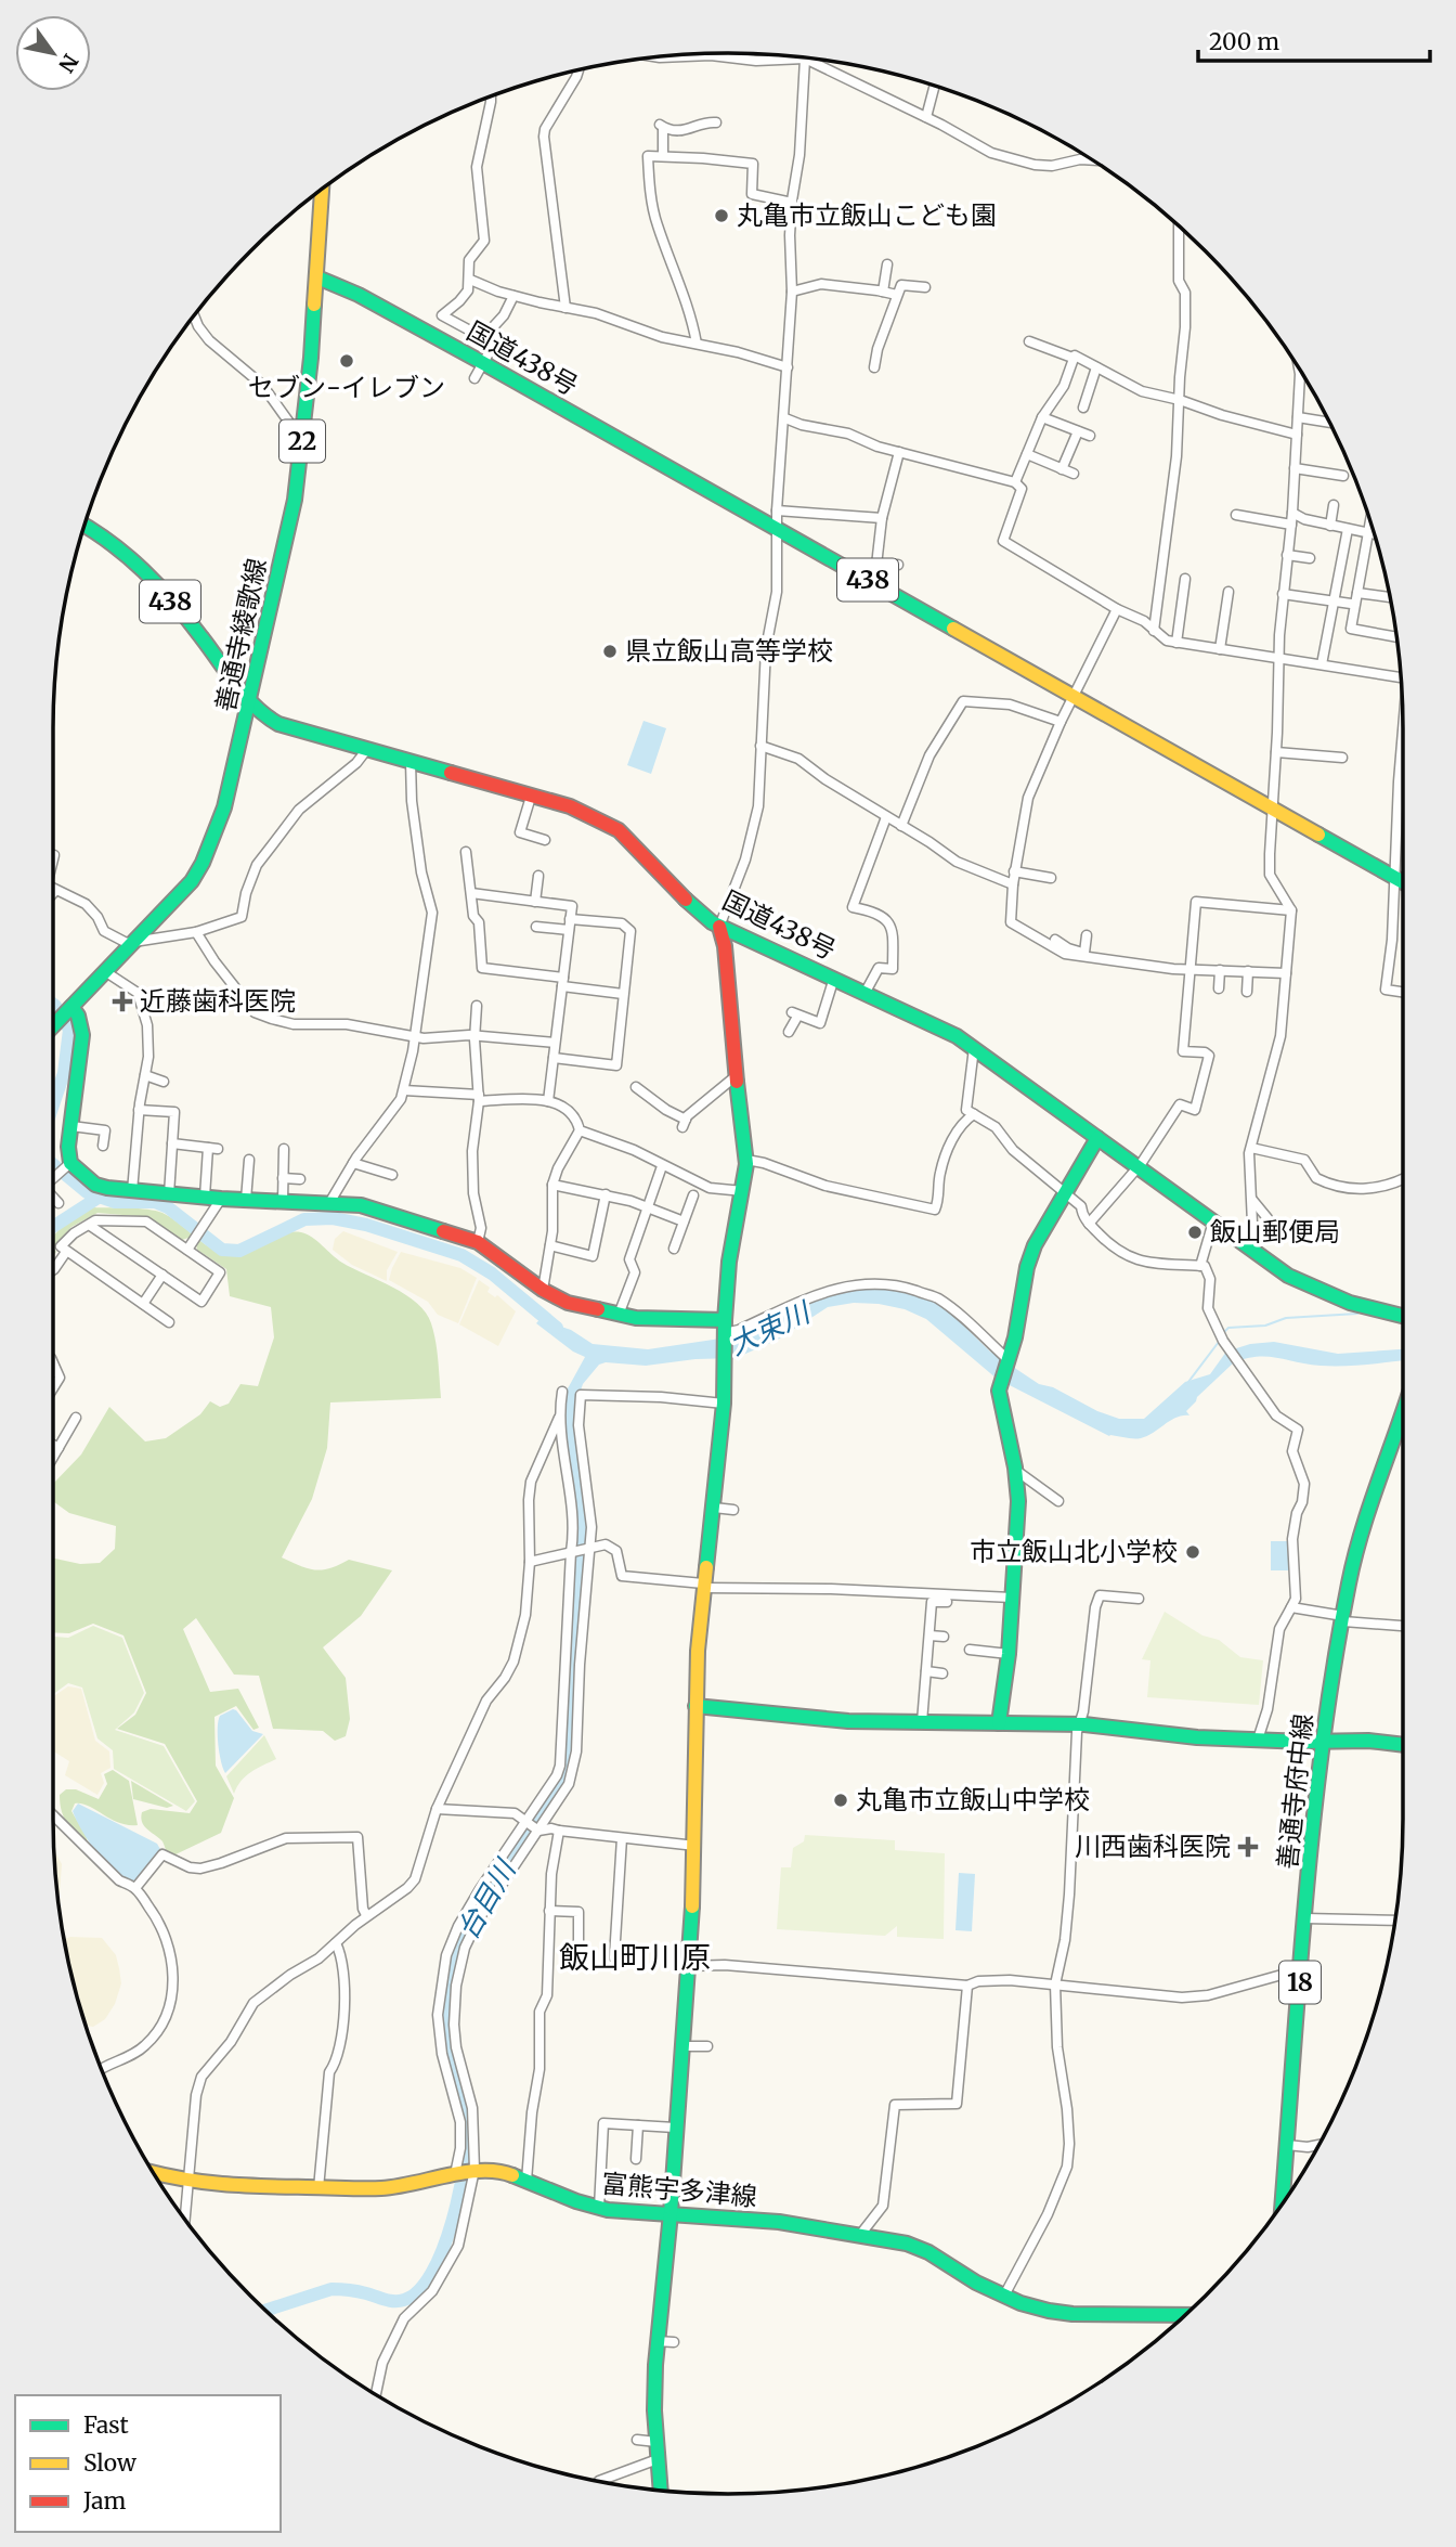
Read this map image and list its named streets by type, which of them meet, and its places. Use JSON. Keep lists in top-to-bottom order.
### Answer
{
  "streets": {
    "main road": [
      "国道438号",
      "22",
      "438",
      "善通寺綾歌線",
      "善通寺府中線",
      "18",
      "富熊宇多津線"
    ]
  },
  "crossings": [
    ["国道438号", "善通寺綾歌線"]
  ],
  "districts": ["飯山町川原"],
  "water": ["大束川", "台目川"],
  "places": {
    "other": [
      "丸亀市立飯山こども園",
      "セブン-イレブン",
      "県立飯山高等学校",
      "飯山郵便局",
      "市立飯山北小学校",
      "丸亀市立飯山中学校"
    ],
    "health": ["近藤歯科医院", "川西歯科医院"]
  },
  "legend": ["Fast", "Slow", "Jam"],
  "scale_bar": "200 m",
  "north": "bottom right"
}
